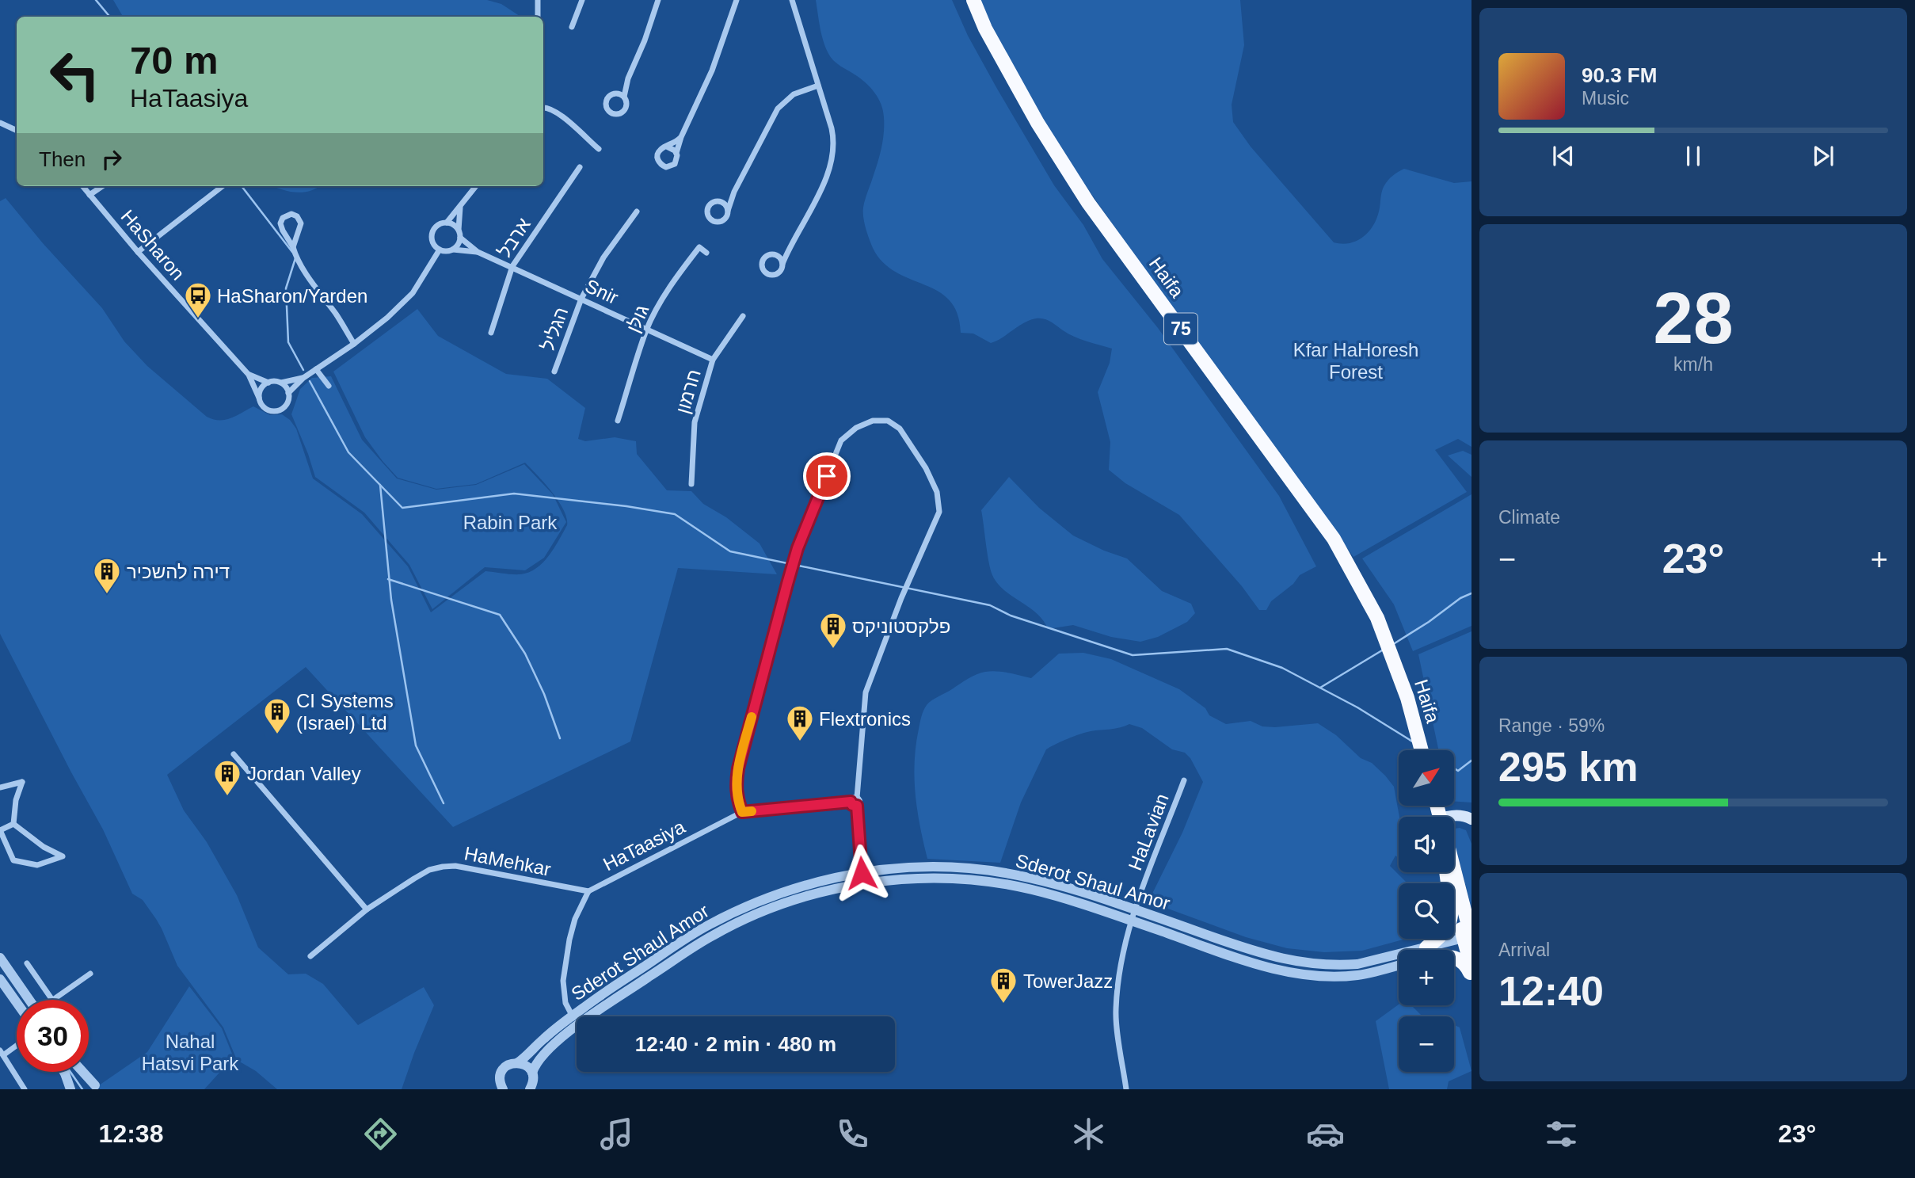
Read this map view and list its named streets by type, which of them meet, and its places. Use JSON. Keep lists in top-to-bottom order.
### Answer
{
  "streets": {
    "highway": ["Haifa", "75"],
    "street": [
      "ארבל",
      "HaSharon",
      "Snir",
      "גולן",
      "הגליל",
      "חרמון",
      "HaLavian",
      "HaTaasiya",
      "HaMehkar",
      "Sderot Shaul Amor"
    ]
  },
  "crossings": [
    ["ארבל", "Snir"],
    ["Snir", "גולן"],
    ["Snir", "הגליל"],
    ["Snir", "חרמון"],
    ["HaLavian", "Sderot Shaul Amor"],
    ["HaTaasiya", "HaMehkar"],
    ["HaTaasiya", "Sderot Shaul Amor"]
  ],
  "parks": ["Kfar HaHoresh Forest", "Rabin Park", "Nahal Hatsvi Park"],
  "places": {
    "bus stop": ["HaSharon/Yarden"],
    "building": [
      "דירה להשכיר",
      "פלקסטוניקס",
      "CI Systems (Israel) Ltd",
      "Flextronics",
      "Jordan Valley",
      "TowerJazz"
    ]
  },
  "north": "top right",
  "page": {
    "turn": ["70 m", "HaTaasiya"],
    "song": ["90.3 FM", "Music"],
    "then": "Then",
    "tile": [
      ["28", "km/h"],
      "Climate",
      ["Range · 59%", "295 km"],
      ["Arrival", "12:40"]
    ],
    "heat": ["−", "23°", "+"],
    "map_buttons": ["+", "−"],
    "limit": "30",
    "trip": "12:40 · 2 min · 480 m",
    "tabs": ["12:38", "23°"]
  }
}
